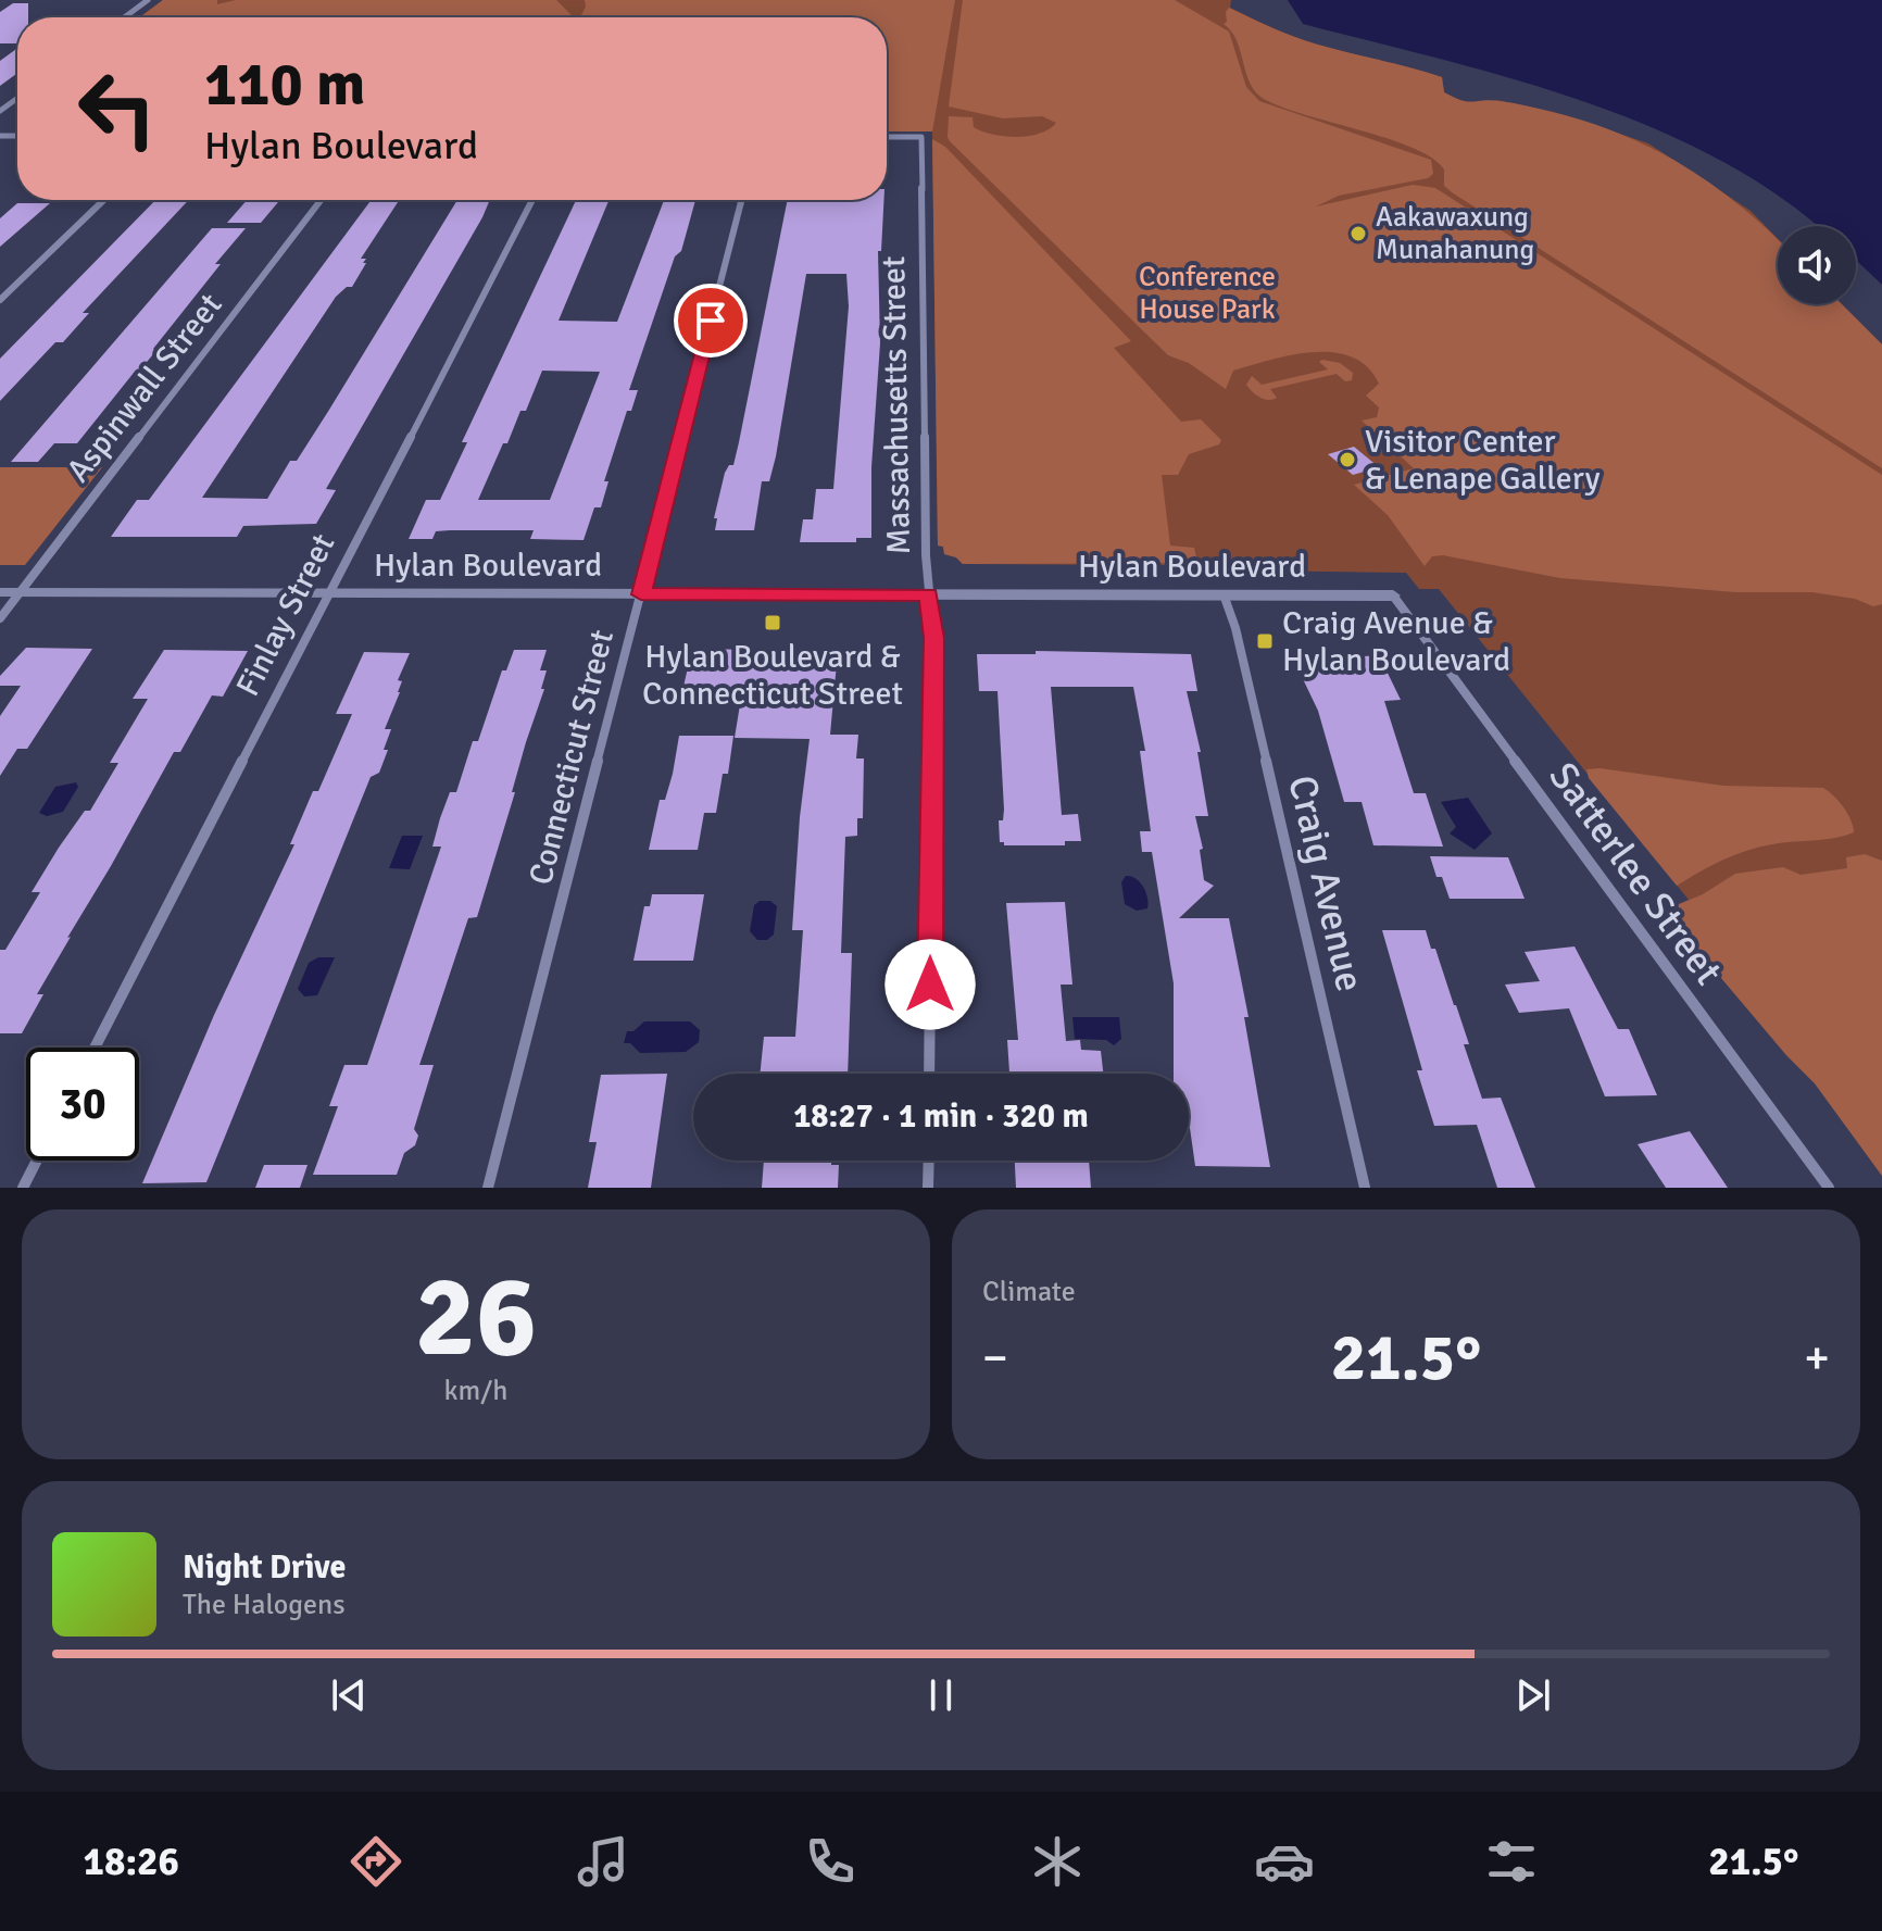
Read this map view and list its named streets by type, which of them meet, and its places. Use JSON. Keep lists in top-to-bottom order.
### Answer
{
  "streets": {
    "street": [
      "Aspinwall Street",
      "Massachusetts Street",
      "Hylan Boulevard",
      "Finlay Street",
      "Connecticut Street",
      "Satterlee Street",
      "Craig Avenue"
    ]
  },
  "crossings": [
    ["Aspinwall Street", "Hylan Boulevard"],
    ["Massachusetts Street", "Hylan Boulevard"],
    ["Hylan Boulevard", "Finlay Street"],
    ["Hylan Boulevard", "Connecticut Street"],
    ["Hylan Boulevard", "Satterlee Street"],
    ["Hylan Boulevard", "Craig Avenue"]
  ],
  "parks": ["Conference House Park"],
  "places": {
    "other": ["Aakawaxung Munahanung", "Visitor Center & Lenape Gallery"],
    "transit": ["Hylan Boulevard & Connecticut Street", "Craig Avenue & Hylan Boulevard"]
  },
  "page": {
    "turn": ["110 m", "Hylan Boulevard"],
    "limit": "30",
    "trip": "18:27 · 1 min · 320 m",
    "tile": [
      ["26", "km/h"],
      "Climate"
    ],
    "heat": ["−", "21.5°", "+"],
    "song": ["Night Drive", "The Halogens"],
    "tabs": ["18:26", "21.5°"]
  }
}
